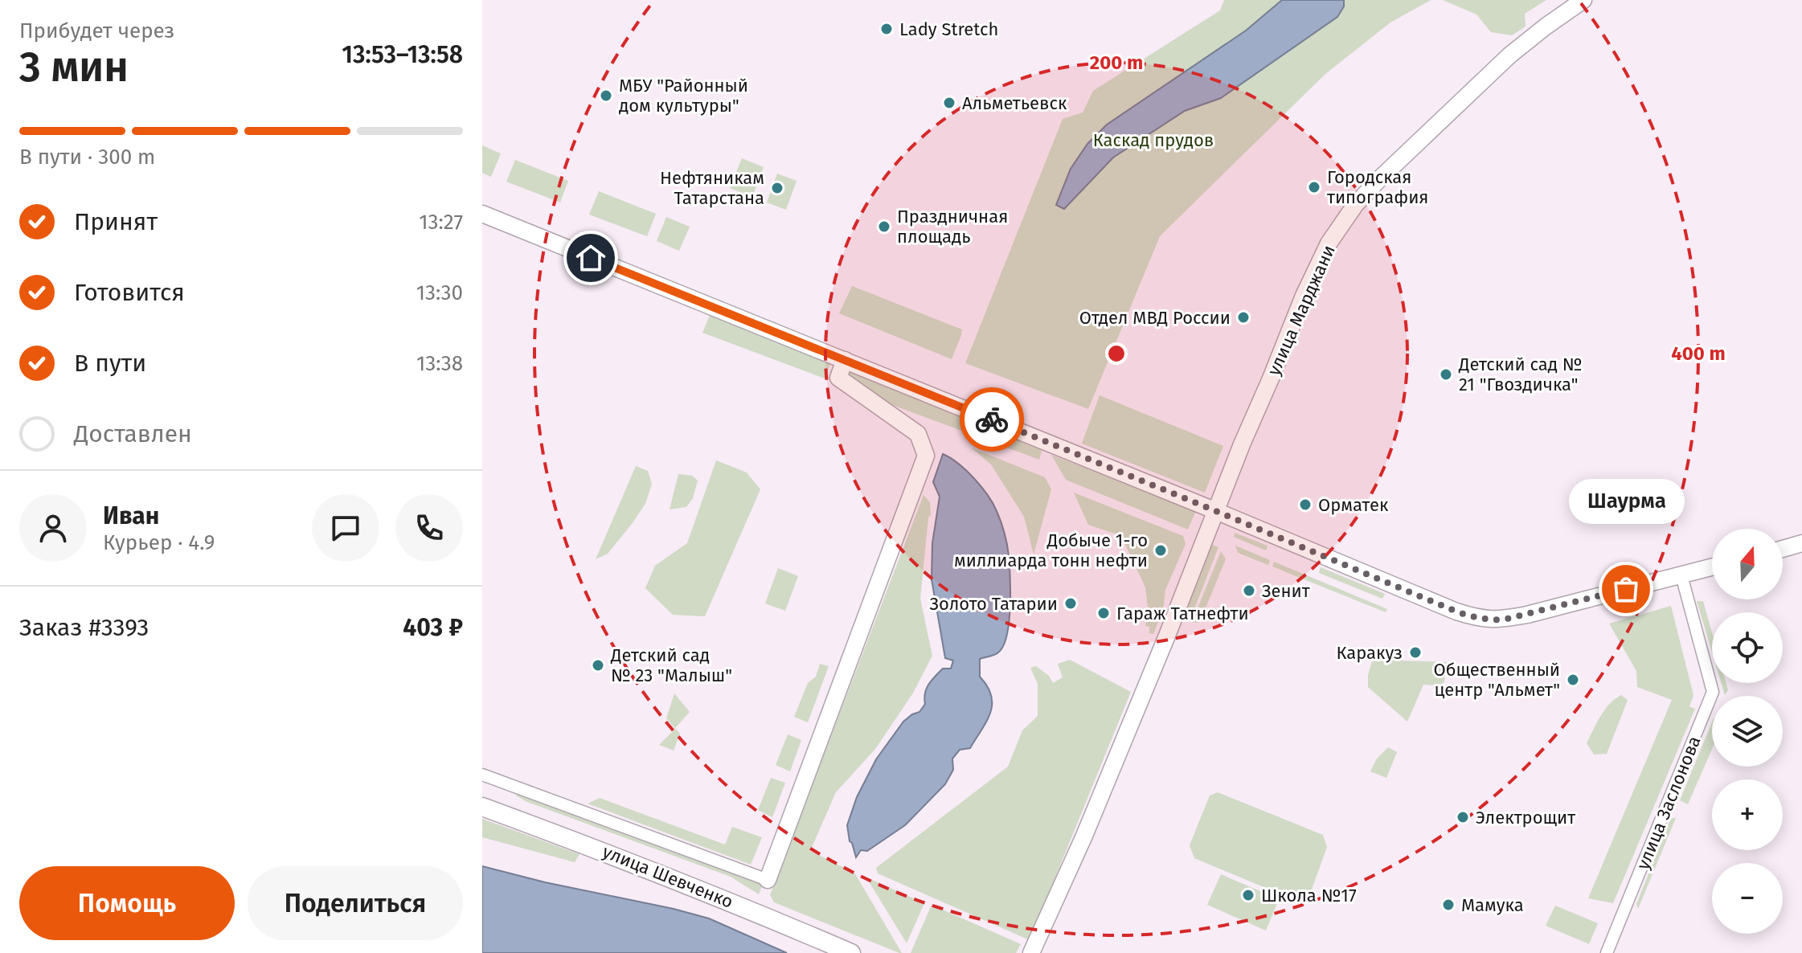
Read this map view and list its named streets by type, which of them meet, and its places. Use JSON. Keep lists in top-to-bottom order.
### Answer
{
  "streets": {
    "main road": ["улица Шевченко"],
    "street": ["улица Марджани", "улица Заслонова"]
  },
  "parks": ["Каскад прудов"],
  "places": [
    "Lady Stretch",
    "МБУ \"Районный дом культуры\"",
    "Альметьевск",
    "Городская типография",
    "Нефтяникам Татарстана",
    "Праздничная площадь",
    "Отдел МВД России",
    "Детский сад № 21 \"Гвоздичка\"",
    "Орматек",
    "Добыче 1-го миллиарда тонн нефти",
    "Шаурма",
    "Зенит",
    "Золото Татарии",
    "Гараж Татнефти",
    "Каракуз",
    "Детский сад № 23 \"Малыш\"",
    "Общественный центр \"Альмет\"",
    "Электрощит",
    "Школа №17",
    "Мамука"
  ],
  "north": "top",
  "page": {
    "heading": ["3 мин", "Прибудет через", "13:53–13:58"],
    "panel": [
      "Иван",
      "Курьер · 4.9",
      "Заказ #3393",
      "403 ₽"
    ],
    "bar": "В пути · 300 m",
    "list": [
      ["Принят", "13:27"],
      ["Готовится", "13:30"],
      ["В пути", "13:38"],
      "Доставлен"
    ],
    "bubble": "Шаурма",
    "map_buttons": ["+", "−"],
    "buttons": ["Помощь", "Поделиться"]
  },
  "rings": ["200 m", "400 m"]
}
